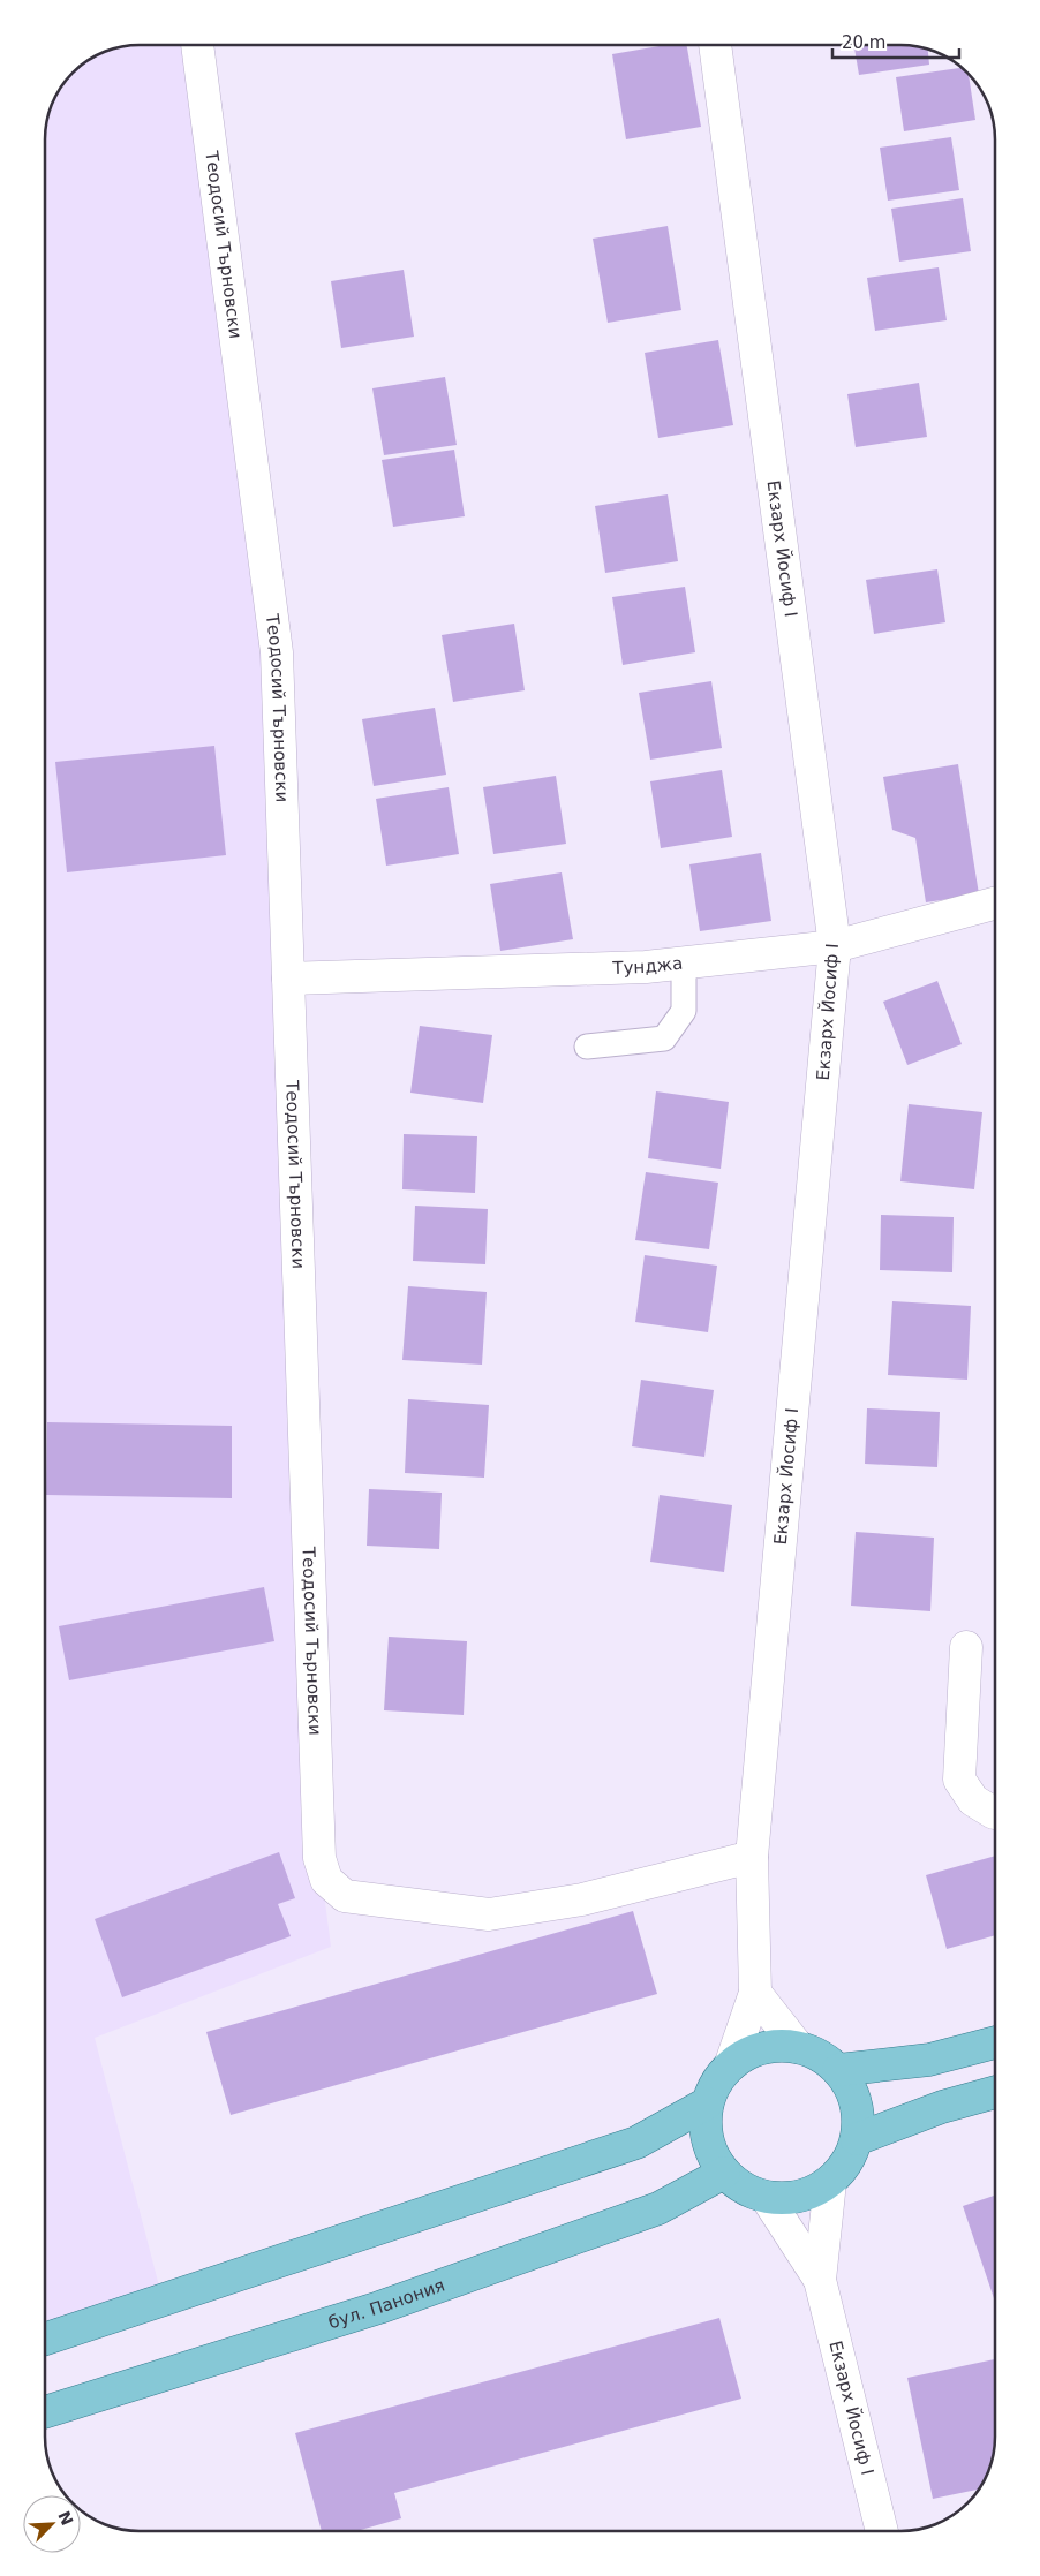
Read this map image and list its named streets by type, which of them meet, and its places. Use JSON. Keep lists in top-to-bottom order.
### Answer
{
  "streets": {
    "main road": ["бул. Панония"],
    "street": ["Теодосий Търновски", "Екзарх Йосиф I", "Тунджа"]
  },
  "crossings": [
    ["Теодосий Търновски", "Екзарх Йосиф I"],
    ["Теодосий Търновски", "Тунджа"],
    ["Екзарх Йосиф I", "Тунджа"],
    ["Екзарх Йосиф I", "бул. Панония"]
  ],
  "scale_bar": "20 m",
  "north": "top right"
}
